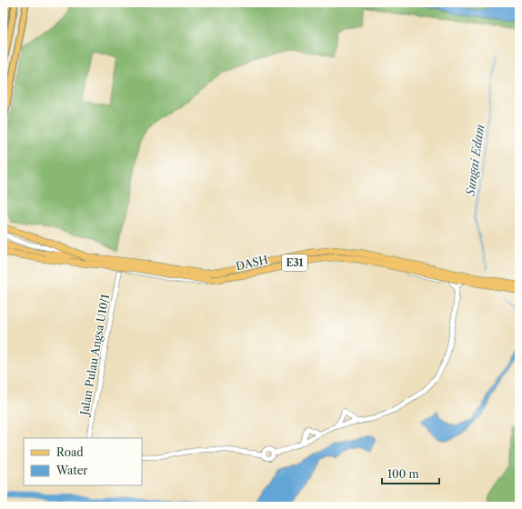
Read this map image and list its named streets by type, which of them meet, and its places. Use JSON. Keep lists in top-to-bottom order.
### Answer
{
  "streets": {
    "highway": ["DASH", "E31"],
    "street": ["Jalan Pulau Angsa U10/1"]
  },
  "water": ["Sungai Edam"],
  "legend": ["Road", "Water"],
  "scale_bar": "100 m"
}
